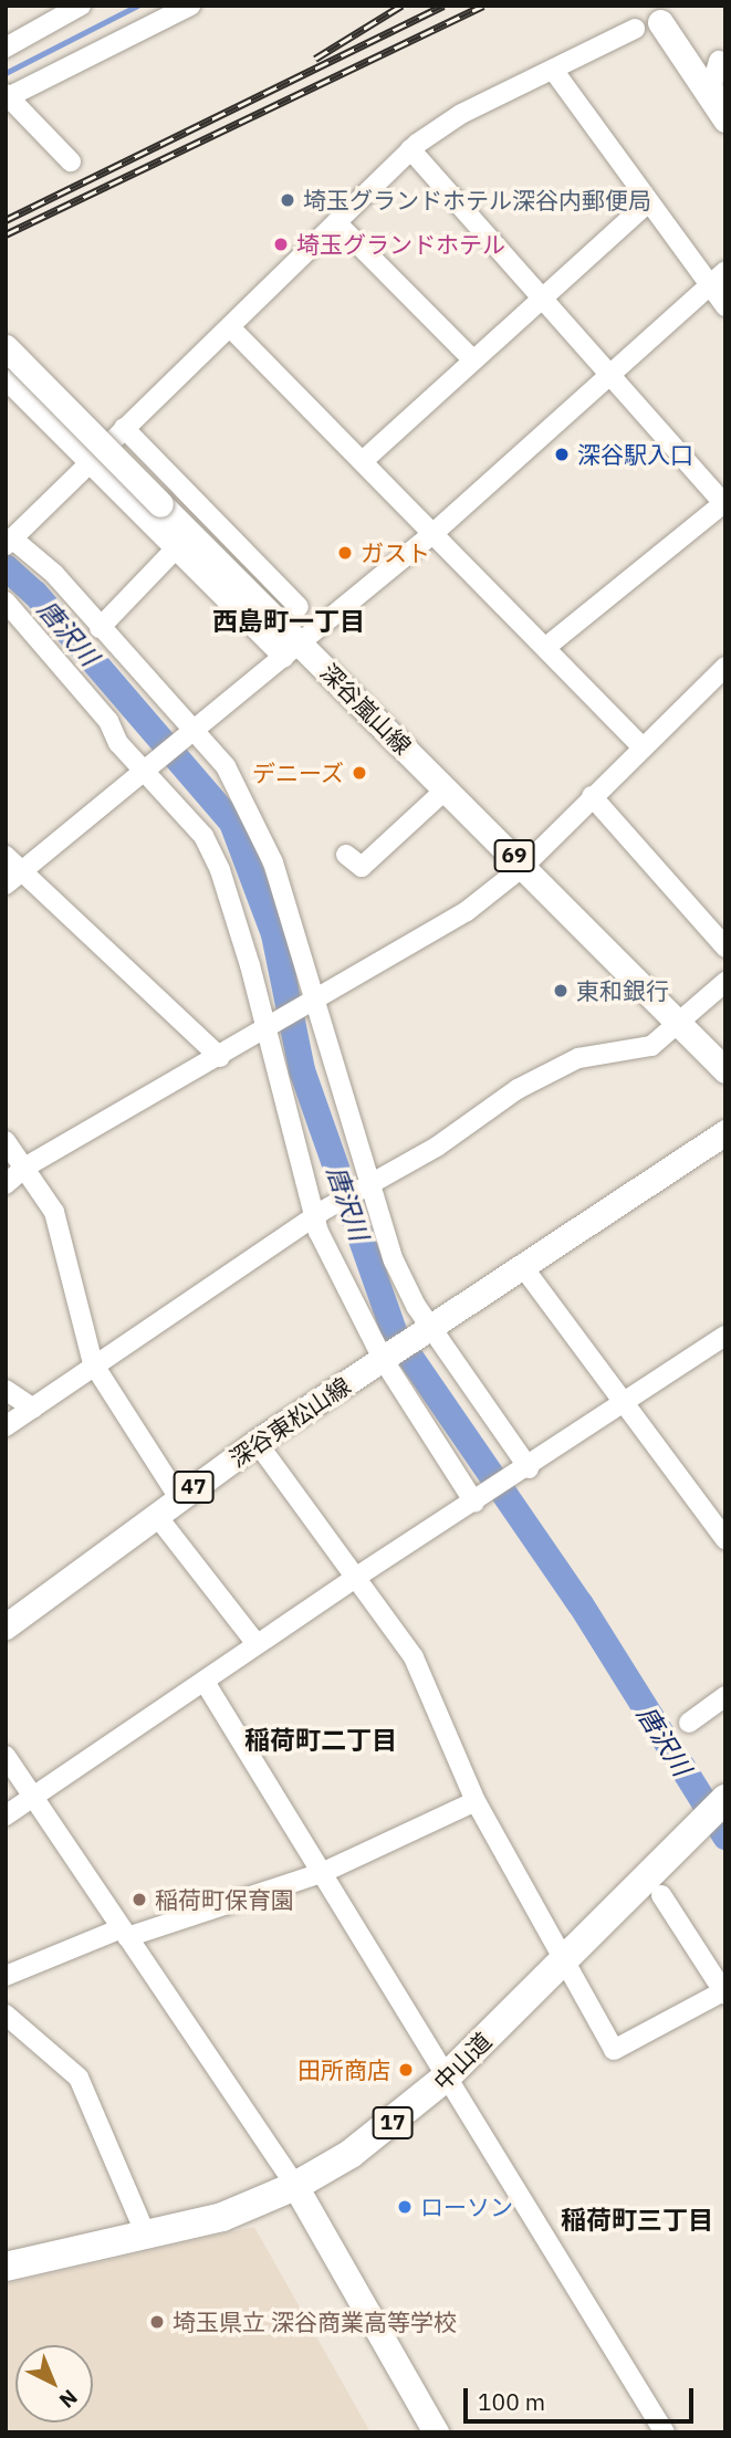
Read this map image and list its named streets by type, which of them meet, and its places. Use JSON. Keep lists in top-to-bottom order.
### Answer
{
  "streets": {
    "highway": ["中山道", "17"],
    "main road": [
      "深谷嵐山線",
      "69",
      "深谷東松山線",
      "47"
    ]
  },
  "crossings": [
    ["深谷東松山線", "47"]
  ],
  "districts": ["西島町一丁目", "稲荷町二丁目", "稲荷町三丁目"],
  "water": ["唐沢川"],
  "places": [
    "埼玉グランドホテル深谷内郵便局",
    "埼玉グランドホテル",
    "深谷駅入口",
    "ガスト",
    "デニーズ",
    "東和銀行",
    "稲荷町保育園",
    "田所商店",
    "ローソン",
    "埼玉県立 深谷商業高等学校"
  ],
  "scale_bar": "100 m",
  "north": "bottom right"
}
